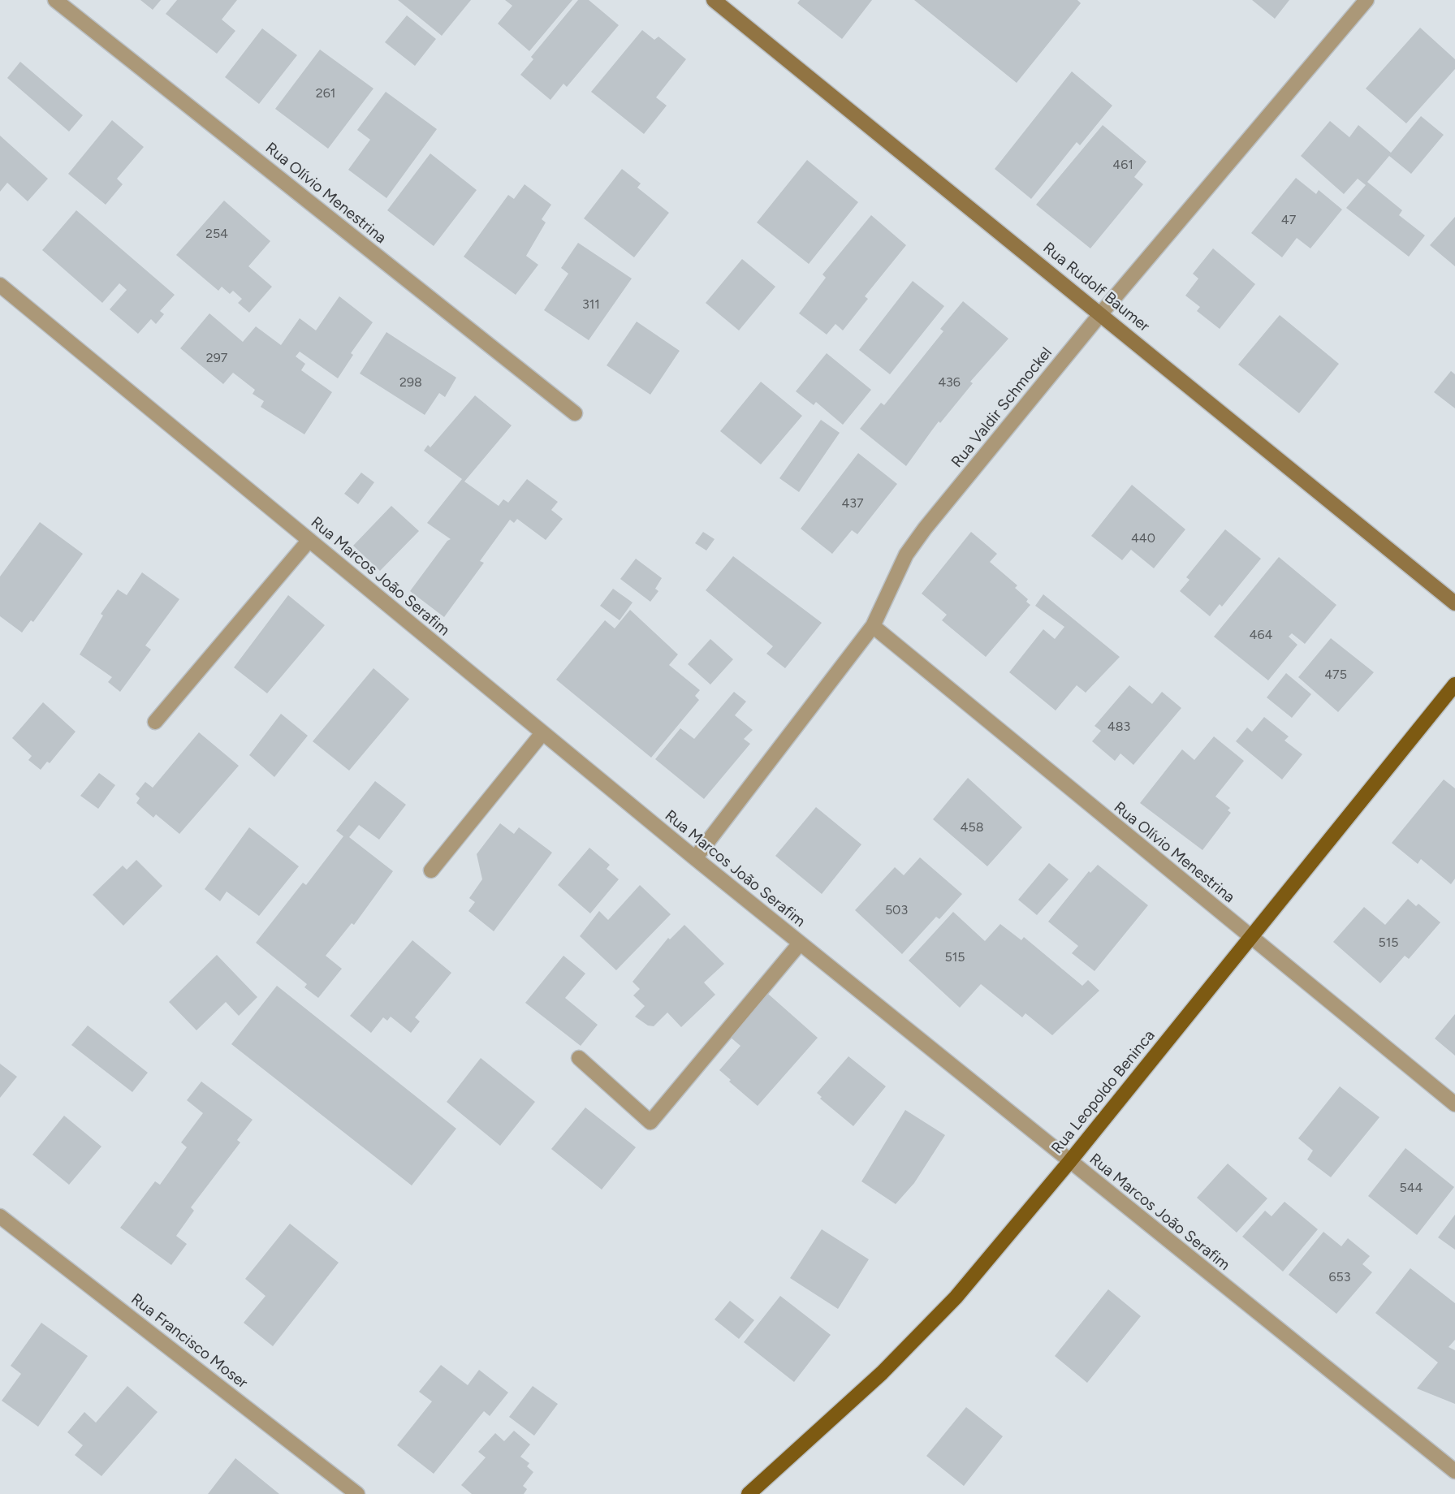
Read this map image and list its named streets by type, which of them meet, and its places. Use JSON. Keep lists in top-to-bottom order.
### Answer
{
  "streets": {
    "main road": ["Rua Leopoldo Beninca"],
    "street": [
      "Rua Olívio Menestrina",
      "Rua Rudolf Baumer",
      "Rua Valdir Schmockel",
      "Rua Marcos João Serafim",
      "Rua Francisco Moser"
    ]
  },
  "crossings": [
    ["Rua Olívio Menestrina", "Rua Valdir Schmockel"],
    ["Rua Olívio Menestrina", "Rua Leopoldo Beninca"],
    ["Rua Rudolf Baumer", "Rua Valdir Schmockel"],
    ["Rua Valdir Schmockel", "Rua Marcos João Serafim"],
    ["Rua Marcos João Serafim", "Rua Leopoldo Beninca"]
  ],
  "house_numbers": [
    "261",
    "461",
    "47",
    "254",
    "311",
    "297",
    "298",
    "436",
    "437",
    "440",
    "464",
    "475",
    "483",
    "458",
    "503",
    "515",
    "515",
    "544",
    "653"
  ]
}
